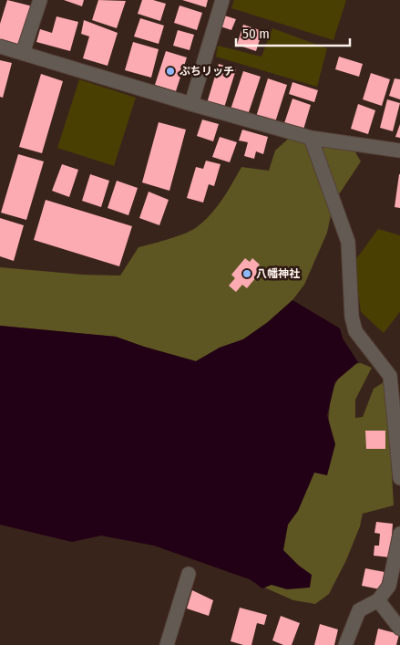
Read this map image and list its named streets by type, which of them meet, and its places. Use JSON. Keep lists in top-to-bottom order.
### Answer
{
  "places": ["ぷちリッチ", "八幡神社"],
  "scale_bar": "50 m"
}
